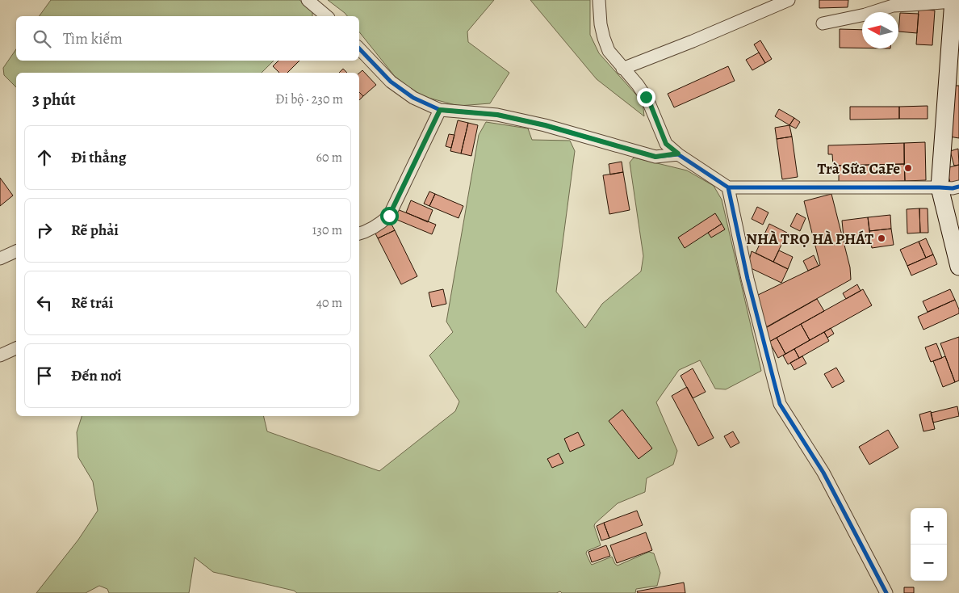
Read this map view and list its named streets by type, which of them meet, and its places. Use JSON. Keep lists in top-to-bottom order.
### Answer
{
  "places": ["Trà Sữa CaFe", "NHÀ TRỌ HÀ PHÁT"],
  "north": "left",
  "page": {
    "search": "Tìm kiếm",
    "heading": ["3 phút", "Đi bộ · 230 m"],
    "list": [
      ["Đi thẳng", "60 m"],
      ["Rẽ phải", "130 m"],
      ["Rẽ trái", "40 m"],
      "Đến nơi"
    ],
    "map_buttons": ["+", "−"]
  }
}
